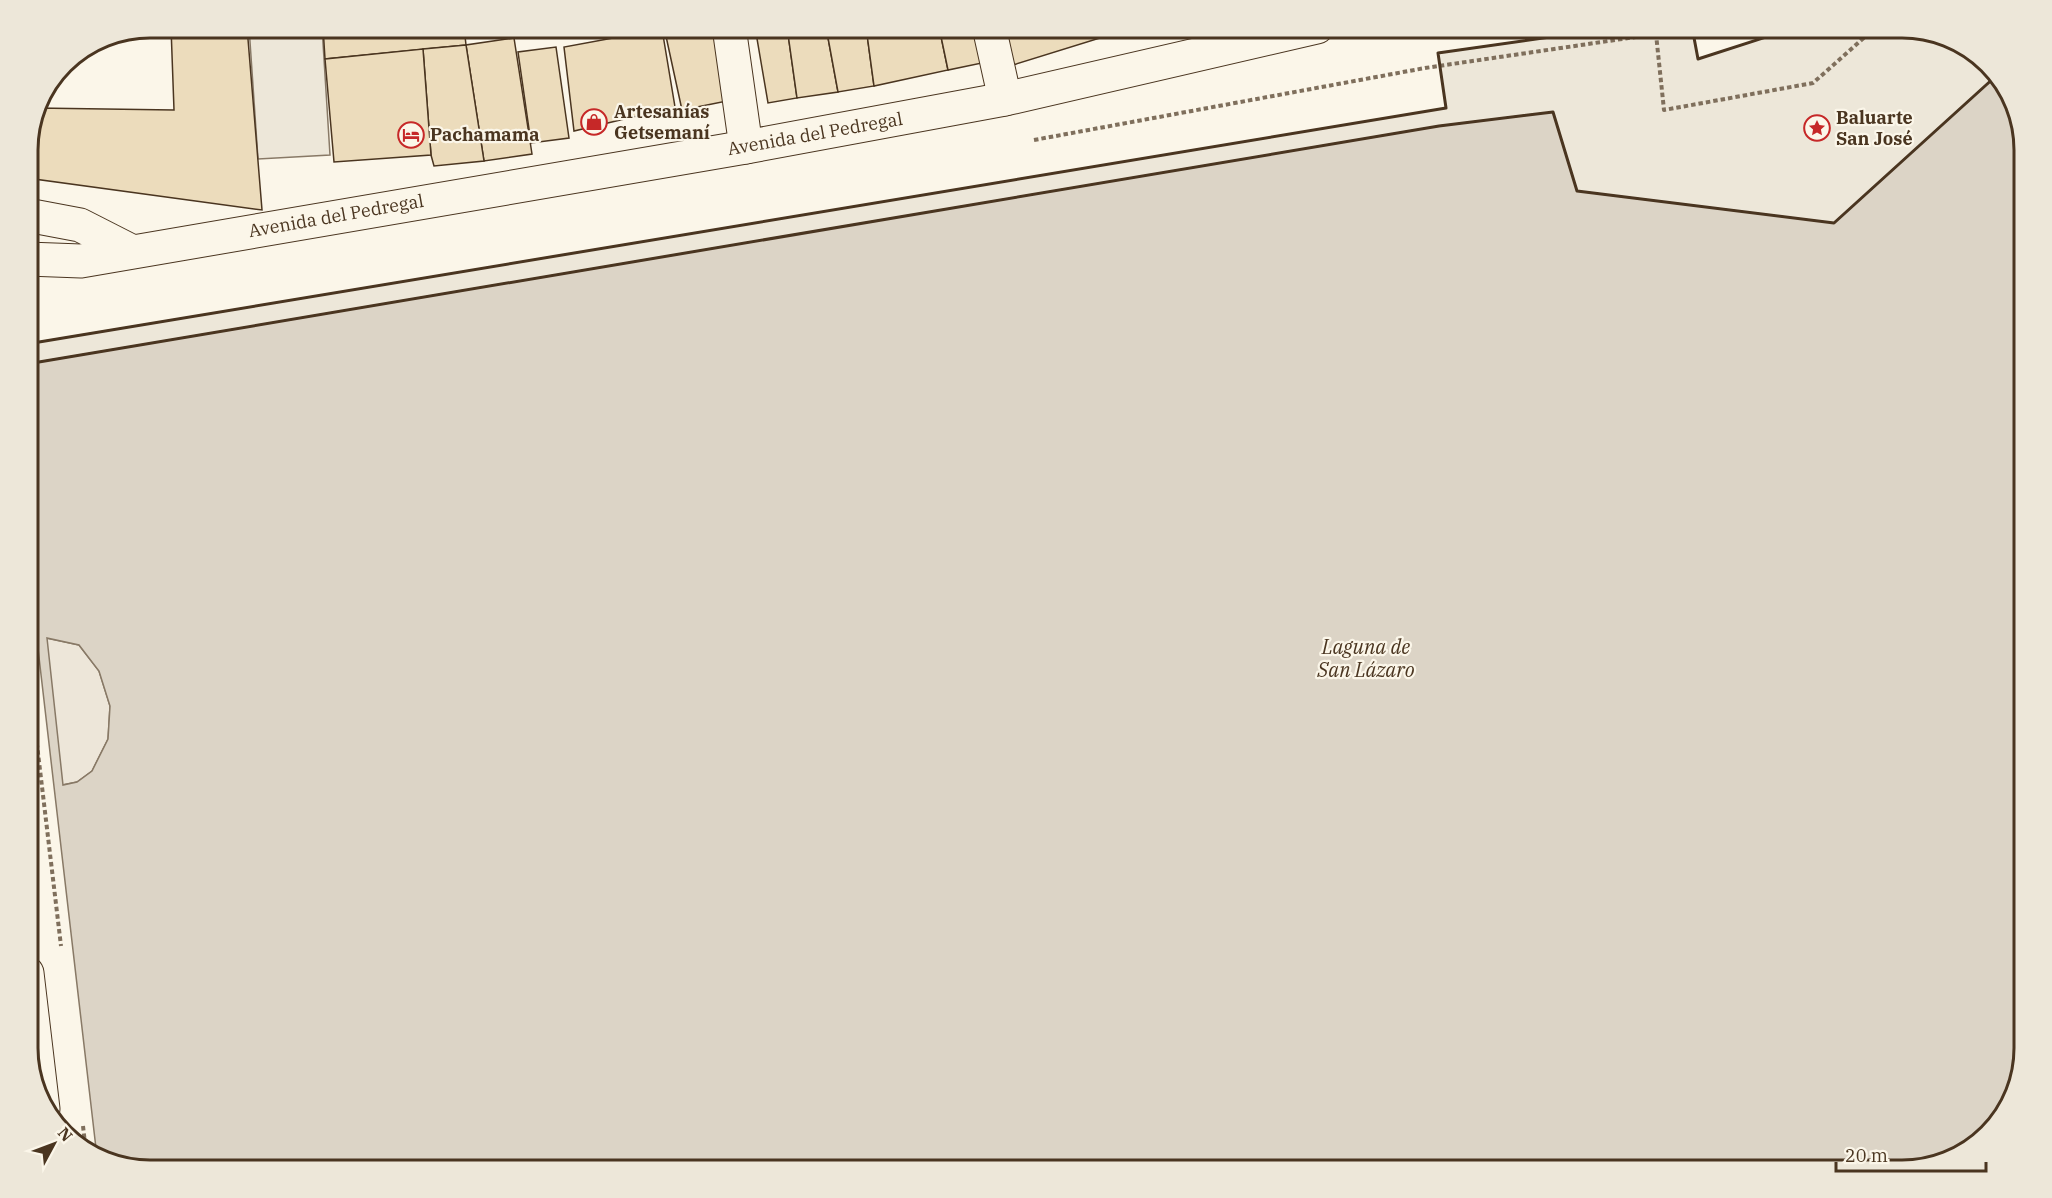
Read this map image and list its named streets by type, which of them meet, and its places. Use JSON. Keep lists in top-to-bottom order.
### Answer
{
  "streets": {
    "street": ["Avenida del Pedregal"]
  },
  "water": ["Laguna de San Lázaro"],
  "places": {
    "shop": ["Artesanías Getsemaní"],
    "place": ["Baluarte San José"],
    "hotel": ["Pachamama"]
  },
  "scale_bar": "20 m",
  "north": "top right"
}
